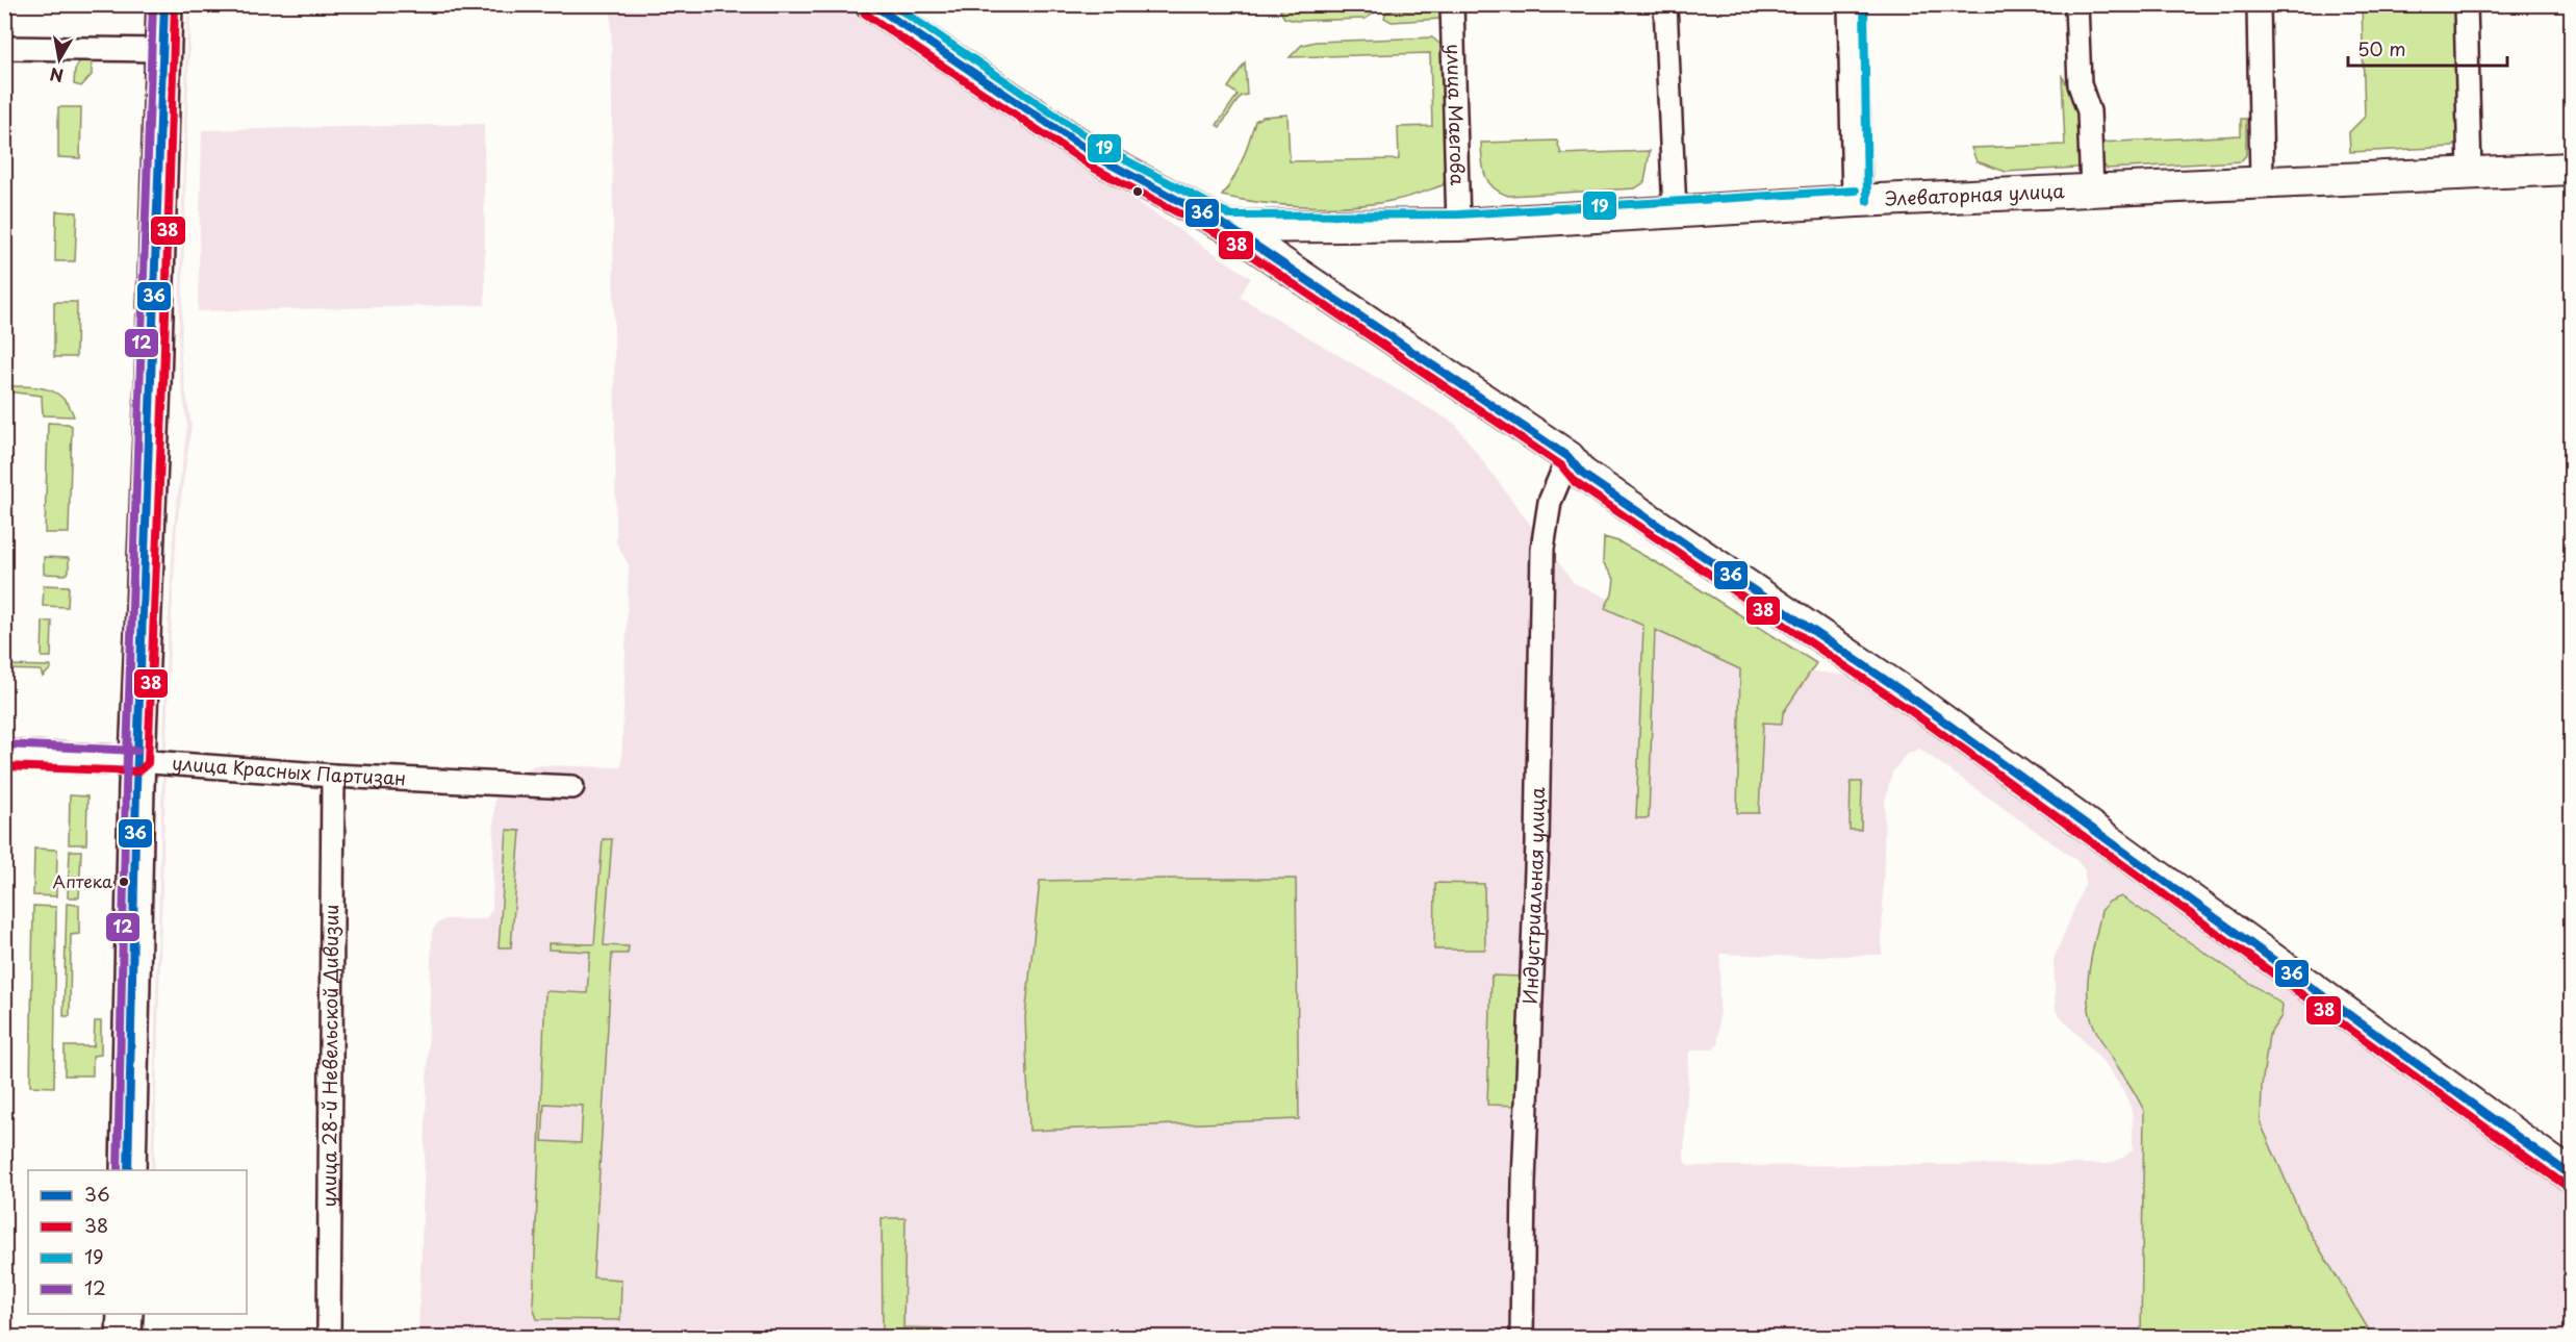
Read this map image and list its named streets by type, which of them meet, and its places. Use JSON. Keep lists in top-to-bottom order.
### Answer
{
  "streets": {
    "main road": ["Элеваторная улица"],
    "street": [
      "улица Маегова",
      "улица Красных Партизан",
      "Индустриальная улица",
      "улица 28-й Невельской Дивизии"
    ]
  },
  "crossings": [
    ["улица Маегова", "Элеваторная улица"],
    ["улица Красных Партизан", "улица 28-й Невельской Дивизии"]
  ],
  "places": ["Аптека"],
  "lines": [
    "transit line 36",
    "transit line 38",
    "transit line 19",
    "transit line 12"
  ],
  "legend": [
    "36",
    "38",
    "19",
    "12"
  ],
  "scale_bar": "50 m",
  "north": "bottom"
}
